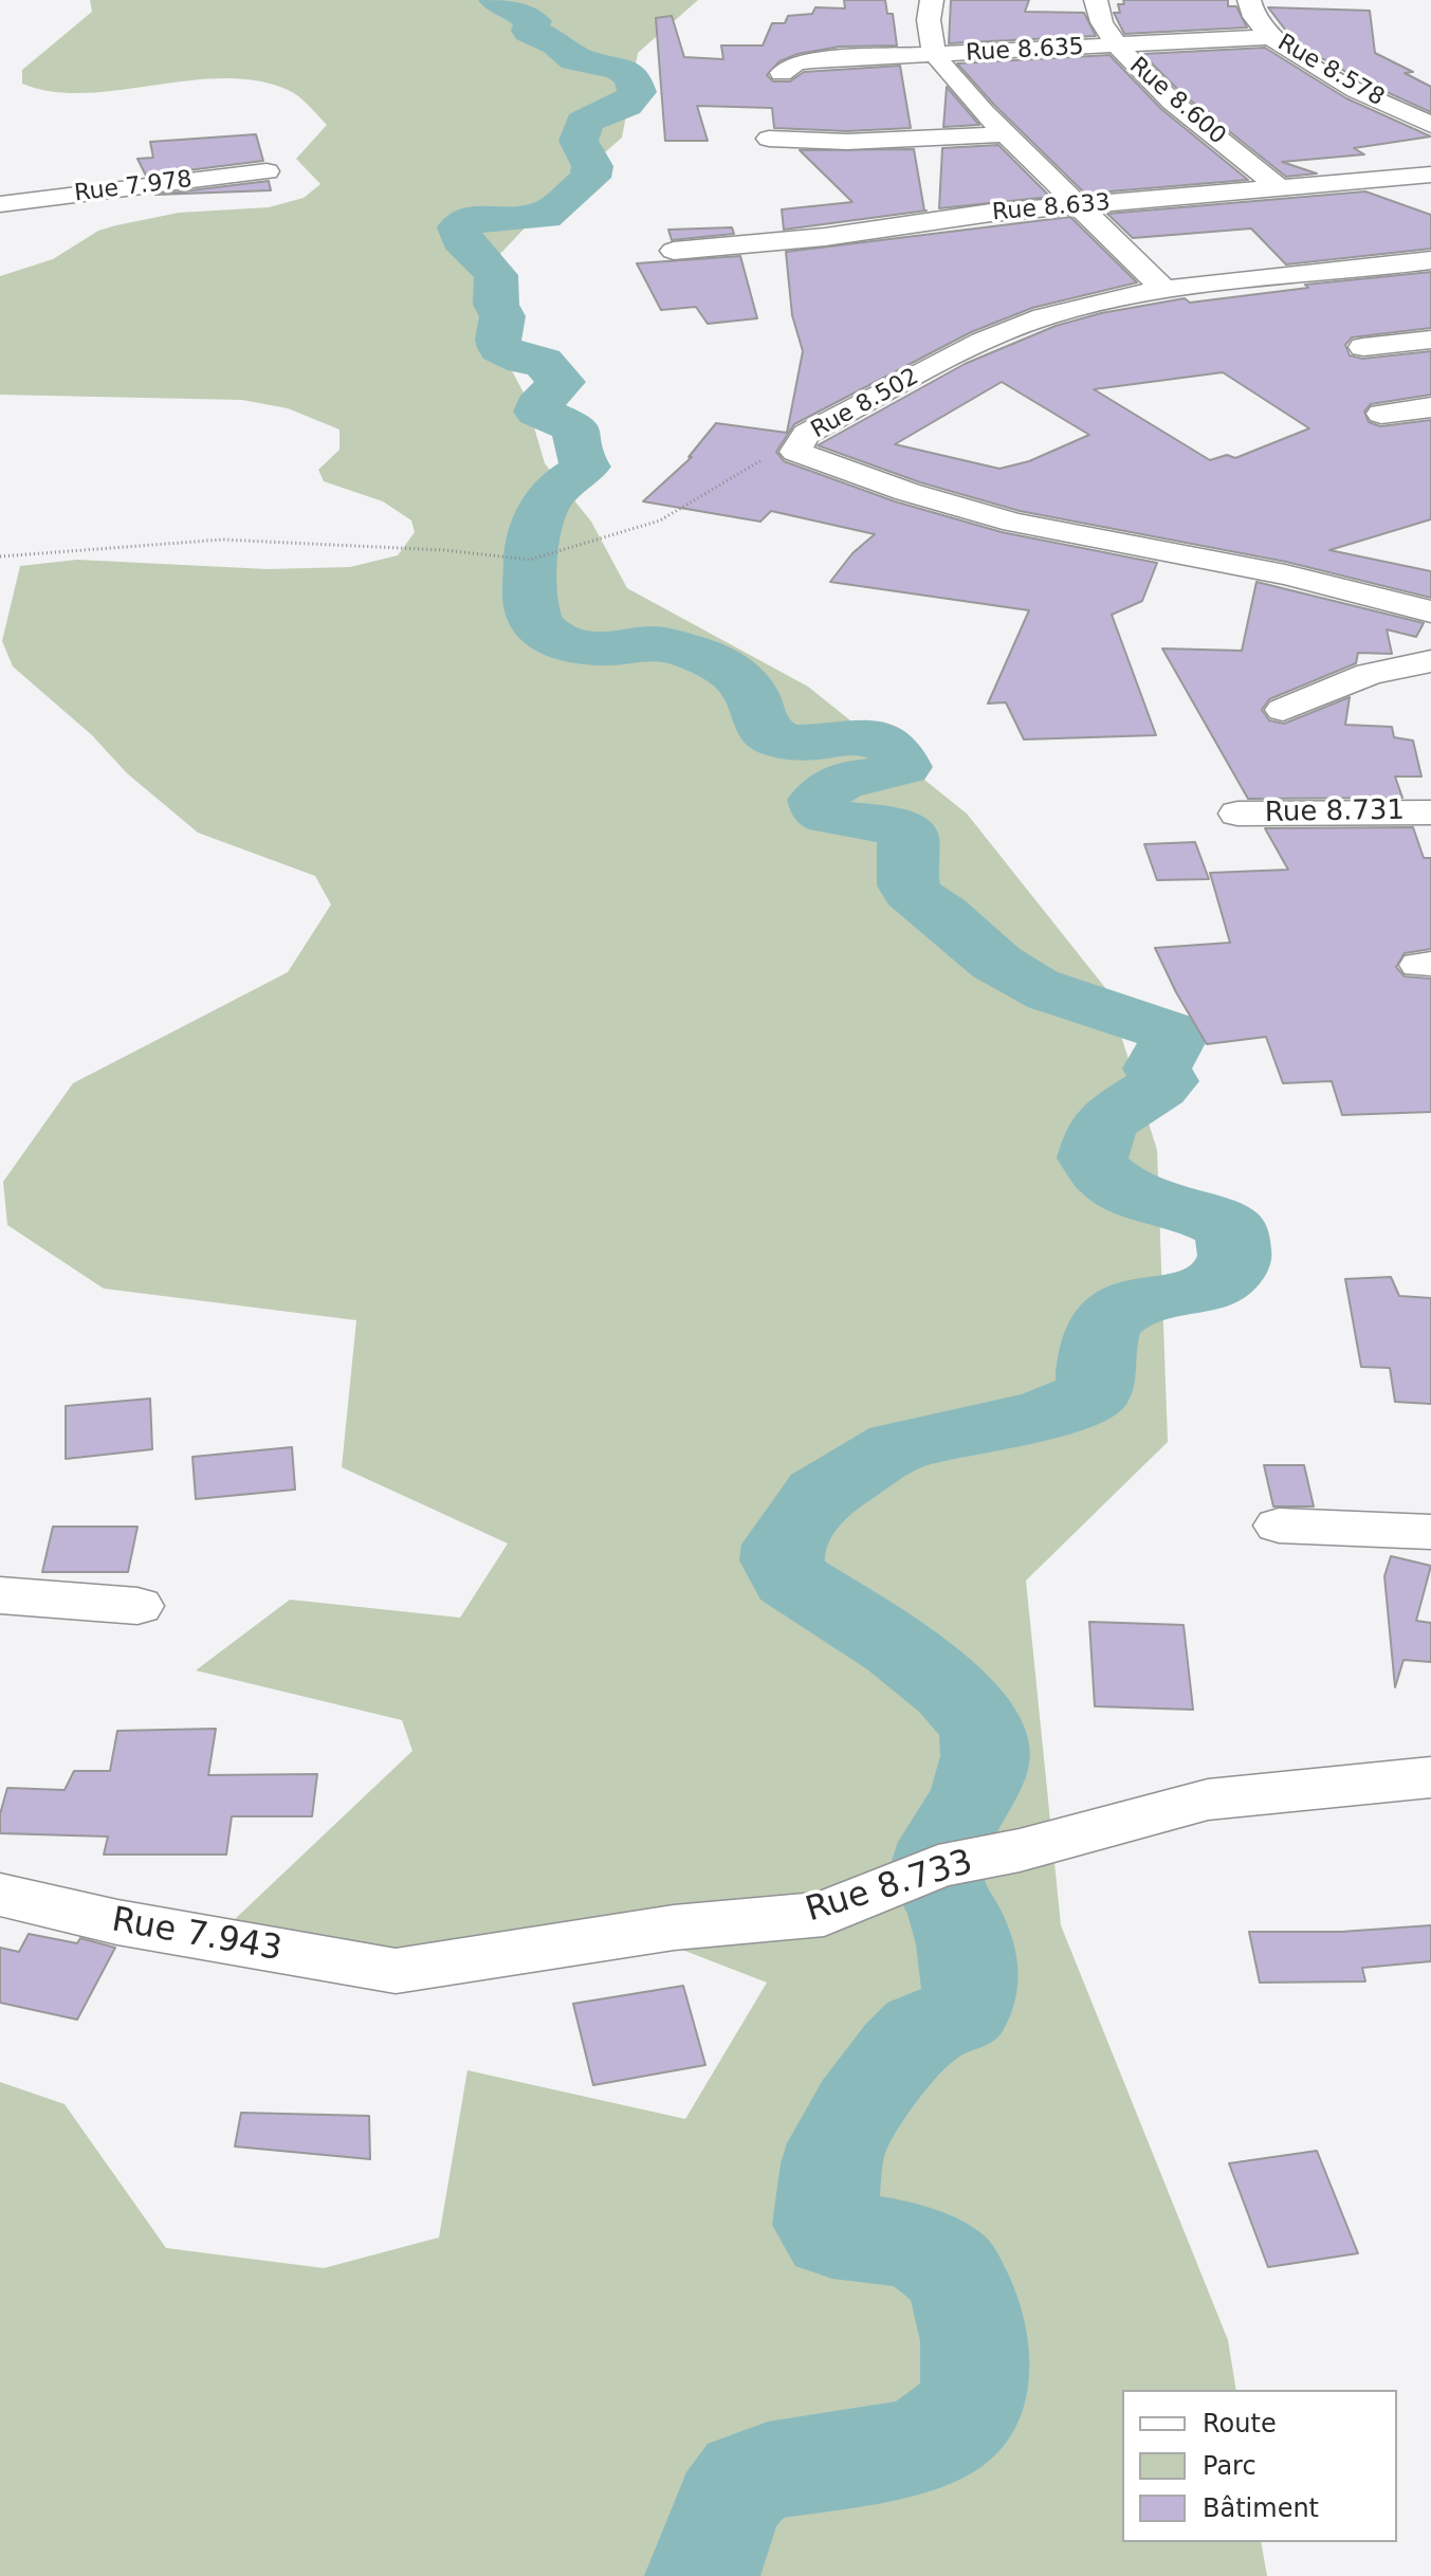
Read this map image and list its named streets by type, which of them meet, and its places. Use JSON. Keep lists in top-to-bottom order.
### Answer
{
  "streets": {
    "street": [
      "Rue 8.635",
      "Rue 8.578",
      "Rue 8.600",
      "Rue 7.978",
      "Rue 8.633",
      "Rue 8.502",
      "Rue 8.731",
      "Rue 8.733",
      "Rue 7.943"
    ]
  },
  "crossings": [
    ["Rue 8.635", "Rue 8.578"],
    ["Rue 8.635", "Rue 8.600"],
    ["Rue 8.600", "Rue 8.633"],
    ["Rue 8.733", "Rue 7.943"]
  ],
  "legend": ["Route", "Parc", "Bâtiment"]
}
